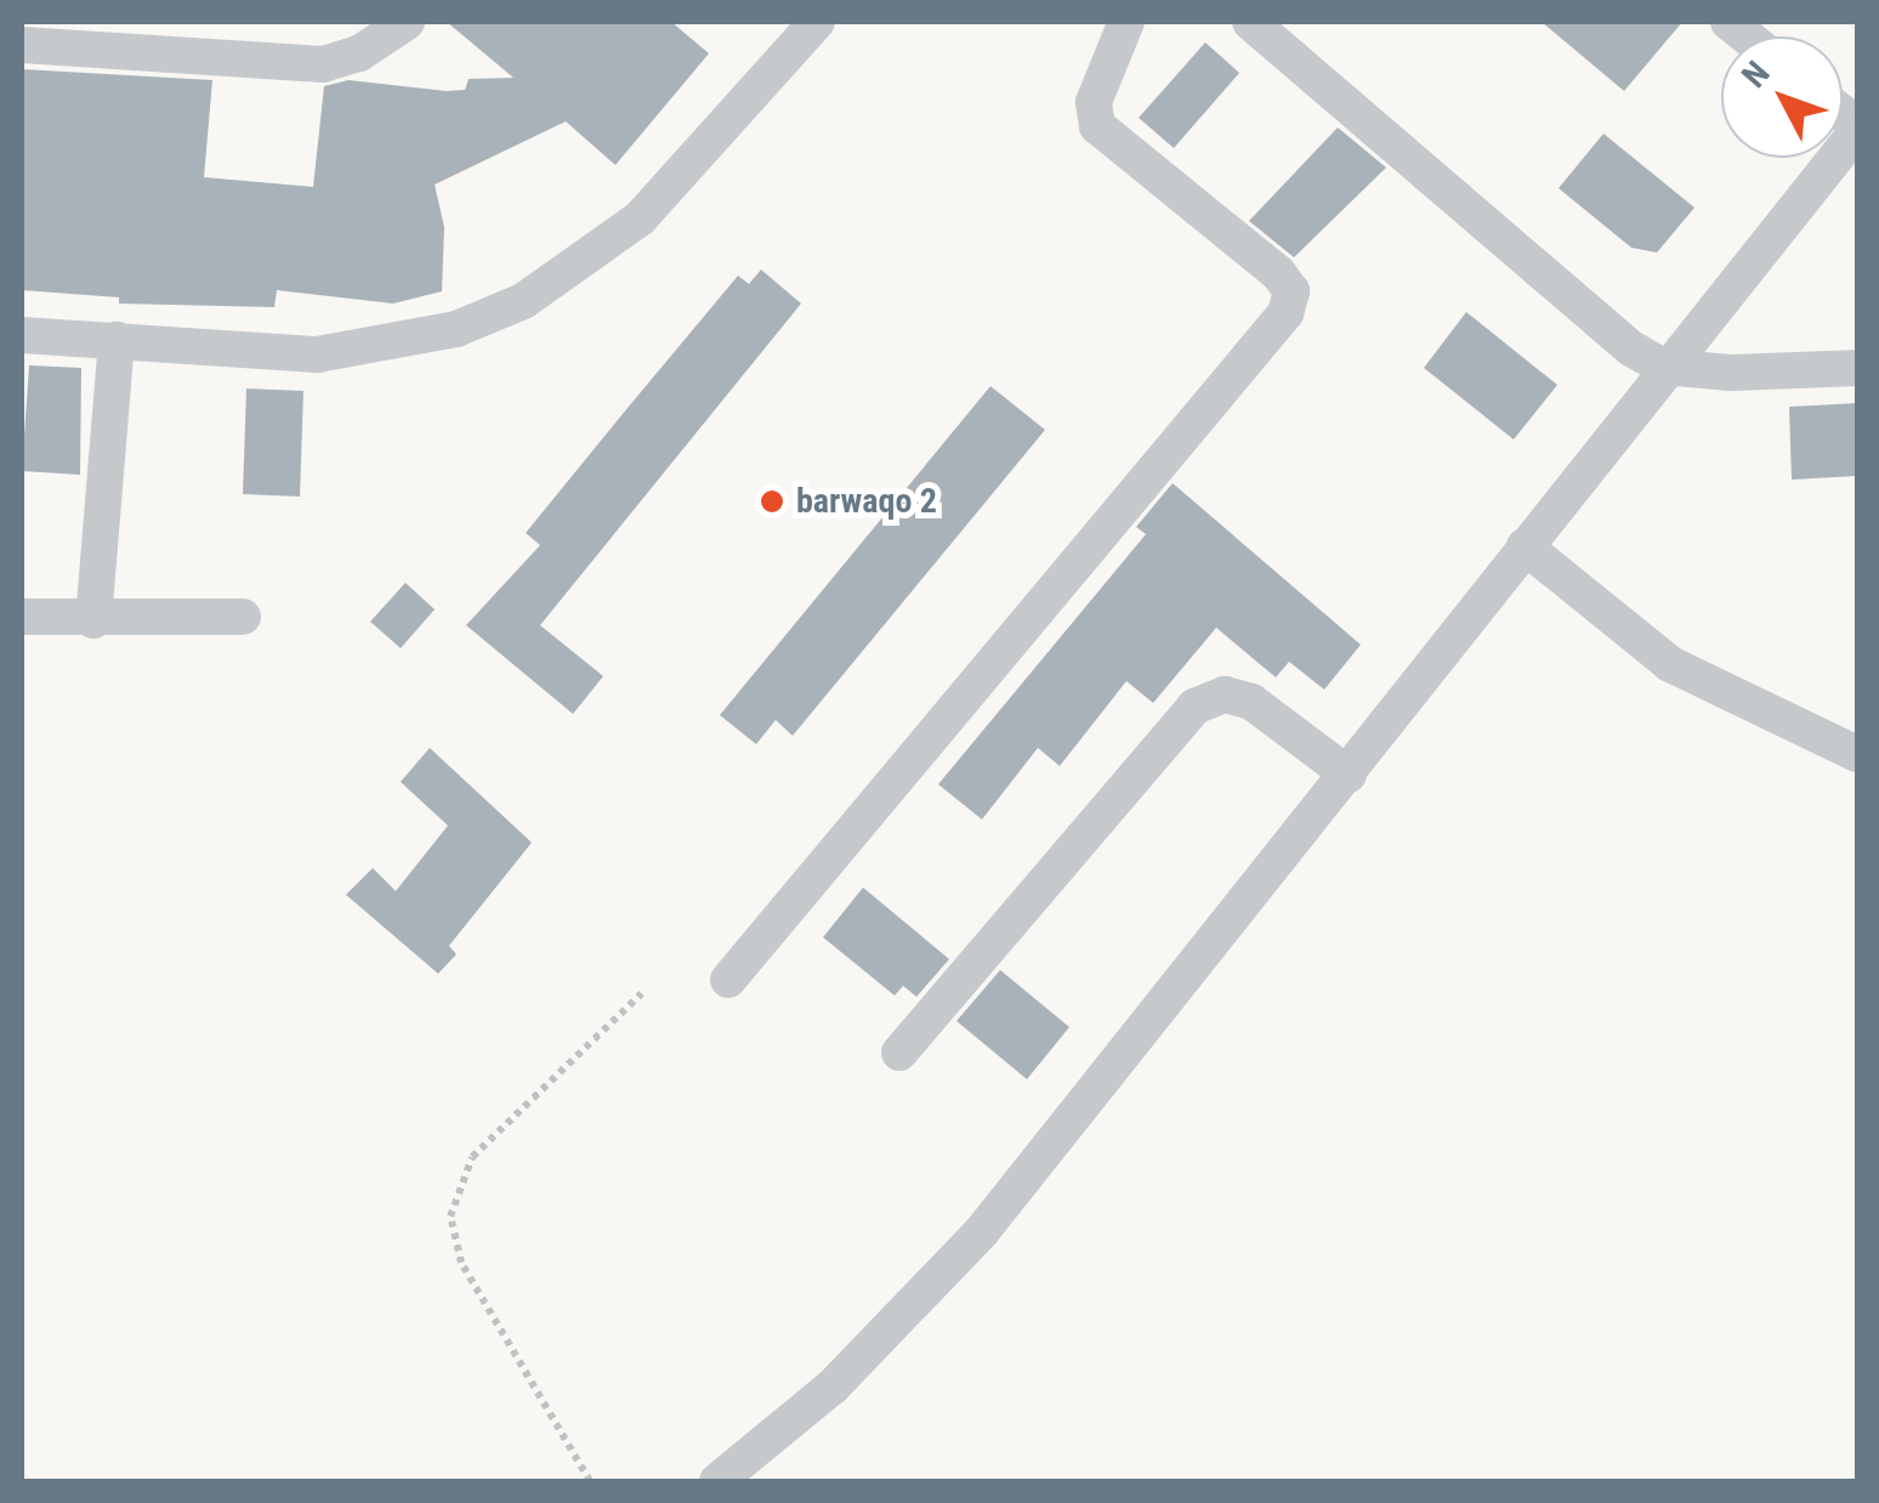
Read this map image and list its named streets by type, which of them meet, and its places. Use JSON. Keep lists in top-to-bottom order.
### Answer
{
  "places": ["barwaqo 2"],
  "north": "top left"
}
